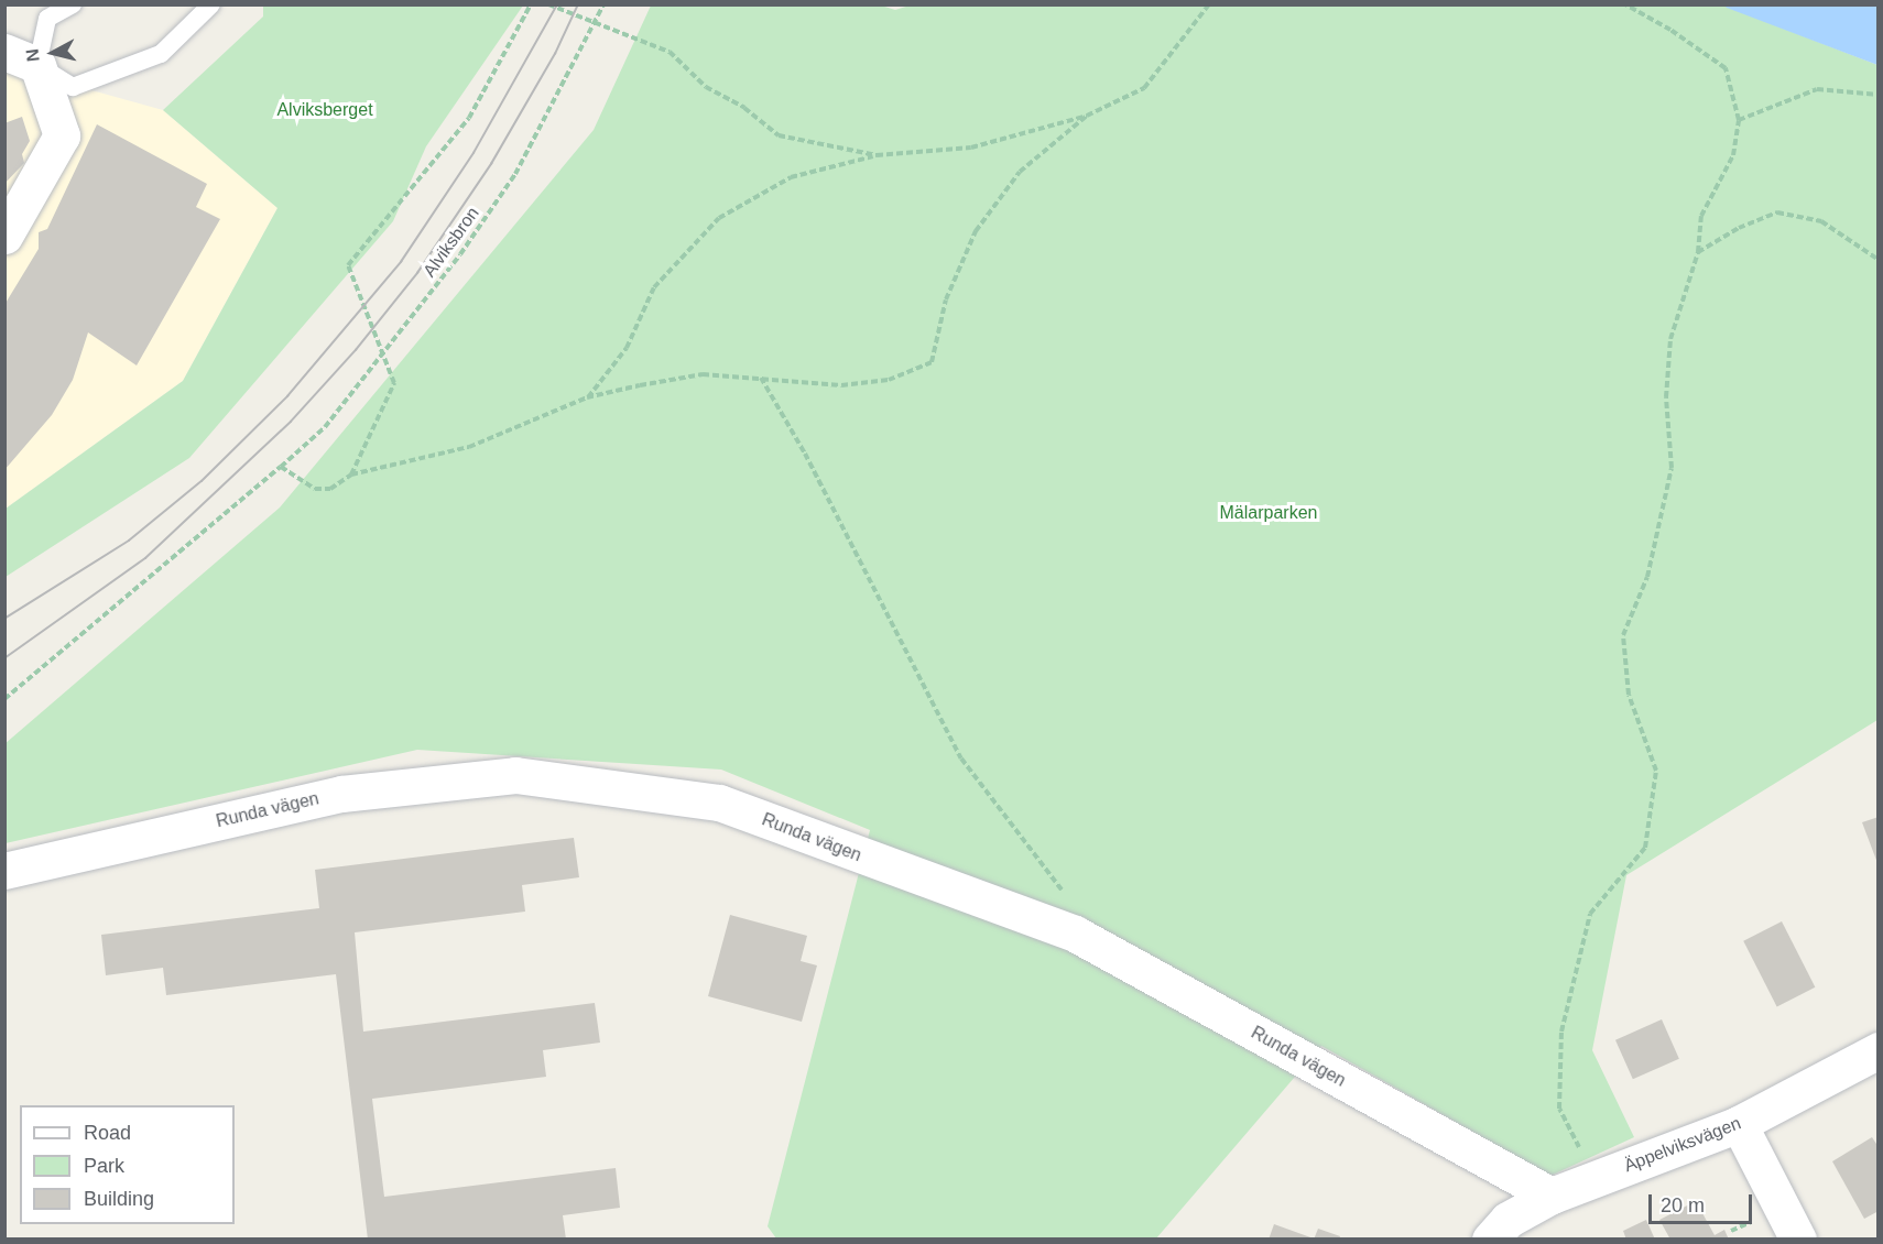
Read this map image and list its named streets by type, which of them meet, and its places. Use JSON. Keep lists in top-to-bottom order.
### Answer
{
  "streets": {
    "street": ["Runda vägen", "Äppelviksvägen"],
    "path": ["Alviksbron"]
  },
  "crossings": [
    ["Runda vägen", "Äppelviksvägen"]
  ],
  "parks": ["Alviksberget", "Mälarparken"],
  "legend": ["Road", "Park", "Building"],
  "scale_bar": "20 m",
  "north": "left"
}
